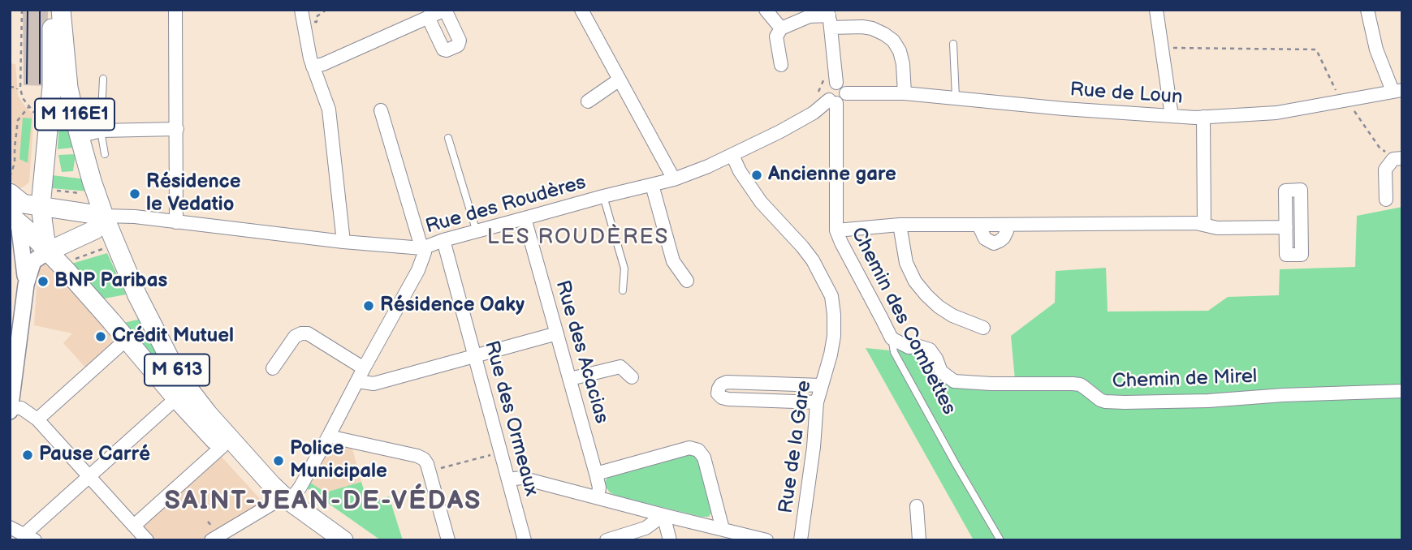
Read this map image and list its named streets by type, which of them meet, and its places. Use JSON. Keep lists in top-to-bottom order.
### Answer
{
  "streets": {
    "main road": ["M 116E1", "M 613"],
    "street": [
      "Rue de Loun",
      "Rue des Roudères",
      "Chemin des Combettes",
      "Rue des Acacias",
      "Chemin de Mirel",
      "Rue des Ormeaux",
      "Rue de la Gare"
    ]
  },
  "crossings": [
    ["Rue de Loun", "Rue des Roudères"],
    ["Rue de Loun", "Chemin des Combettes"],
    ["M 116E1", "Rue des Roudères"],
    ["M 116E1", "M 613"],
    ["Rue des Roudères", "Chemin des Combettes"],
    ["Rue des Roudères", "Rue des Acacias"],
    ["Rue des Roudères", "M 613"],
    ["Rue des Roudères", "Rue des Ormeaux"],
    ["Rue des Roudères", "Rue de la Gare"],
    ["Chemin des Combettes", "Chemin de Mirel"]
  ],
  "districts": ["LES ROUDÈRES", "SAINT-JEAN-DE-VÉDAS"],
  "places": [
    "Ancienne gare",
    "Résidence le Vedatio",
    "BNP Paribas",
    "Résidence Oaky",
    "Crédit Mutuel",
    "Pause Carré",
    "Police Municipale"
  ]
}
